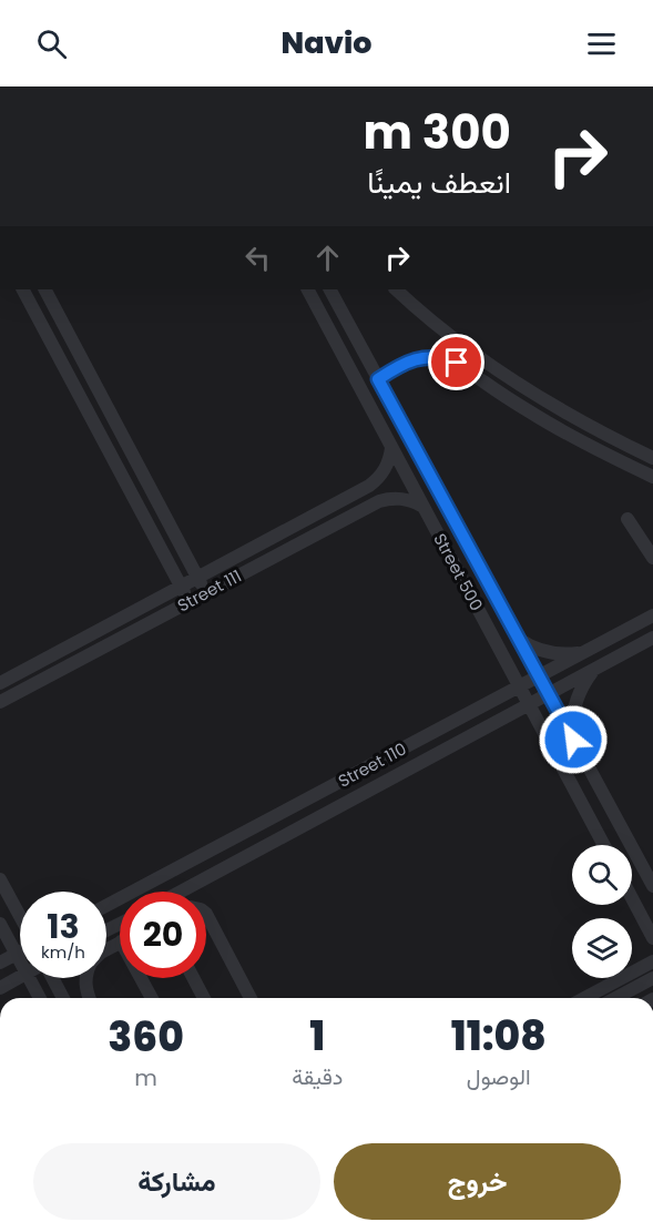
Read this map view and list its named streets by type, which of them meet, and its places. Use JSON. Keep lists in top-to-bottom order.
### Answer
{
  "streets": {
    "street": ["Street 500", "Street 111", "Street 110"]
  },
  "crossings": [
    ["Street 500", "Street 111"],
    ["Street 500", "Street 110"]
  ],
  "page": {
    "header": "Navio",
    "turn": ["300 m", "انعطف يمينًا"],
    "speed": "13 km/h",
    "limit": "20",
    "eta": [
      "11:08",
      "الوصول",
      "1",
      "دقيقة",
      "360",
      "m"
    ],
    "buttons": ["خروج", "مشاركة"]
  }
}
